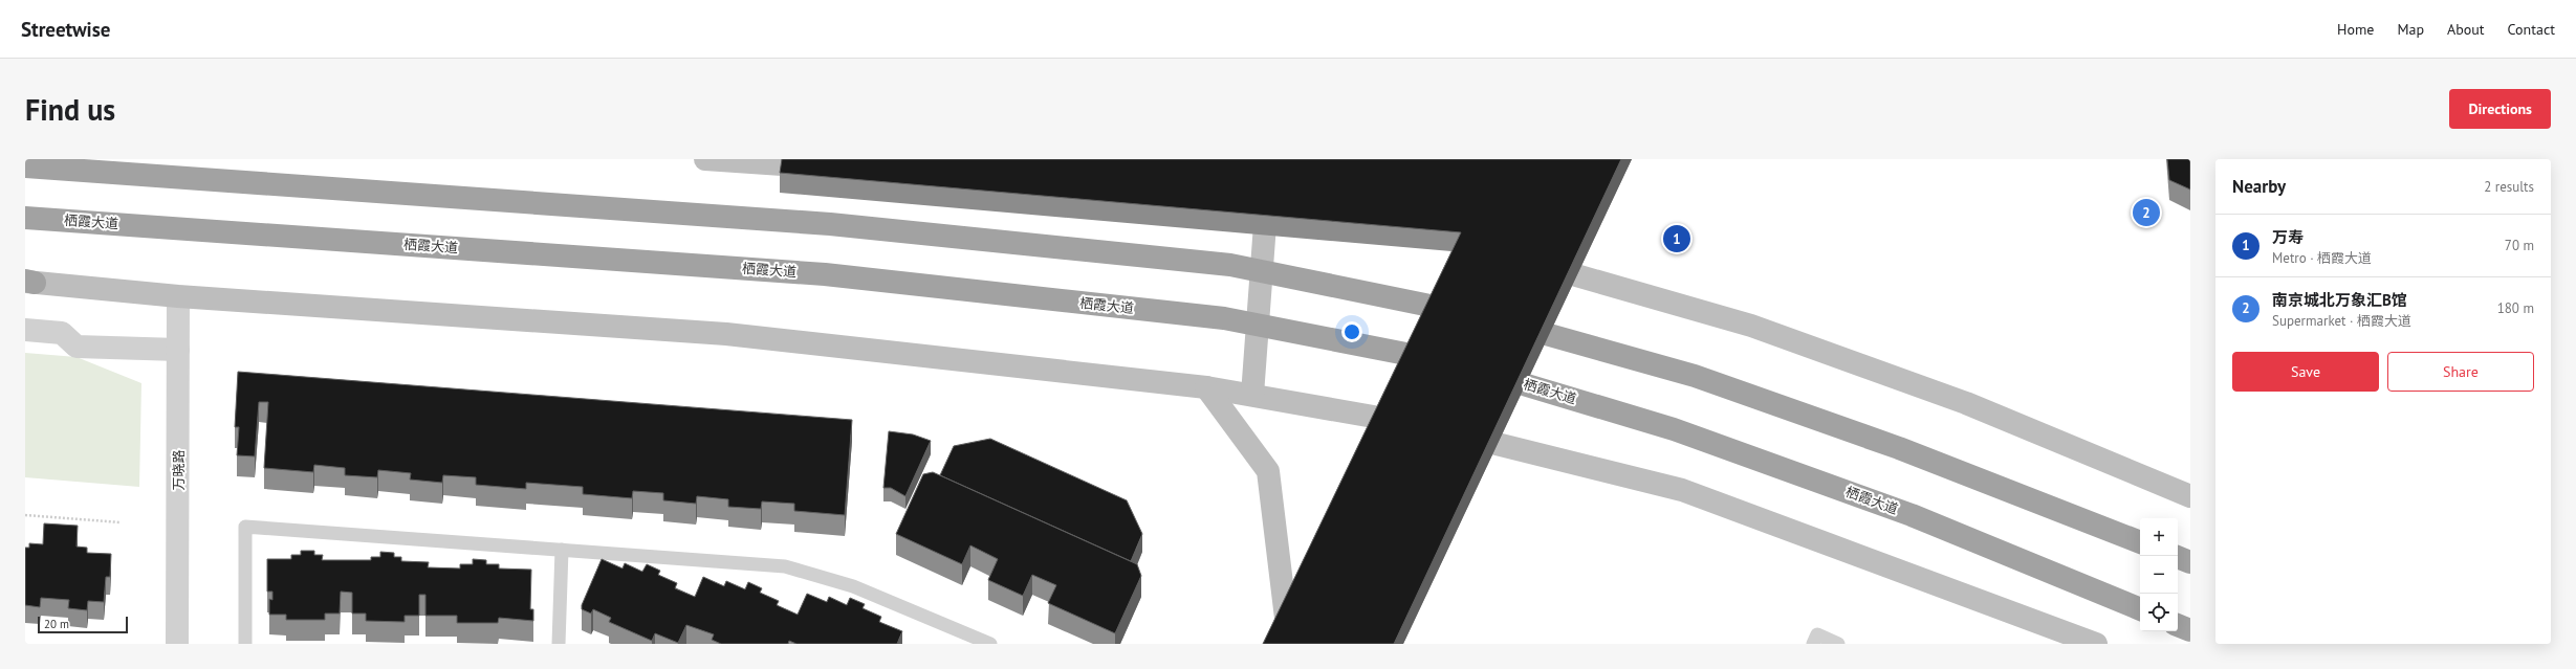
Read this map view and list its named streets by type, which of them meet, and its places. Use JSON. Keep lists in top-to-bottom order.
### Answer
{
  "streets": {
    "highway": ["栖霞大道"],
    "street": ["万晓路"]
  },
  "scale_bar": "20 m",
  "page": {
    "header": "Streetwise",
    "nav": [
      "Home",
      "Map",
      "About",
      "Contact"
    ],
    "buttons": [
      "Directions",
      ["Save", "Share"]
    ],
    "title": "Find us",
    "heading": ["Nearby", "2 results"],
    "pins": ["2", "1"],
    "list": [
      {
        "mark": "1",
        "name": "万寿",
        "note": "Metro · 栖霞大道",
        "value": "70 m"
      },
      {
        "mark": "2",
        "name": "南京城北万象汇B馆",
        "note": "Supermarket · 栖霞大道",
        "value": "180 m"
      }
    ],
    "map_buttons": ["+", "−"],
    "scale": "20 m"
  }
}
